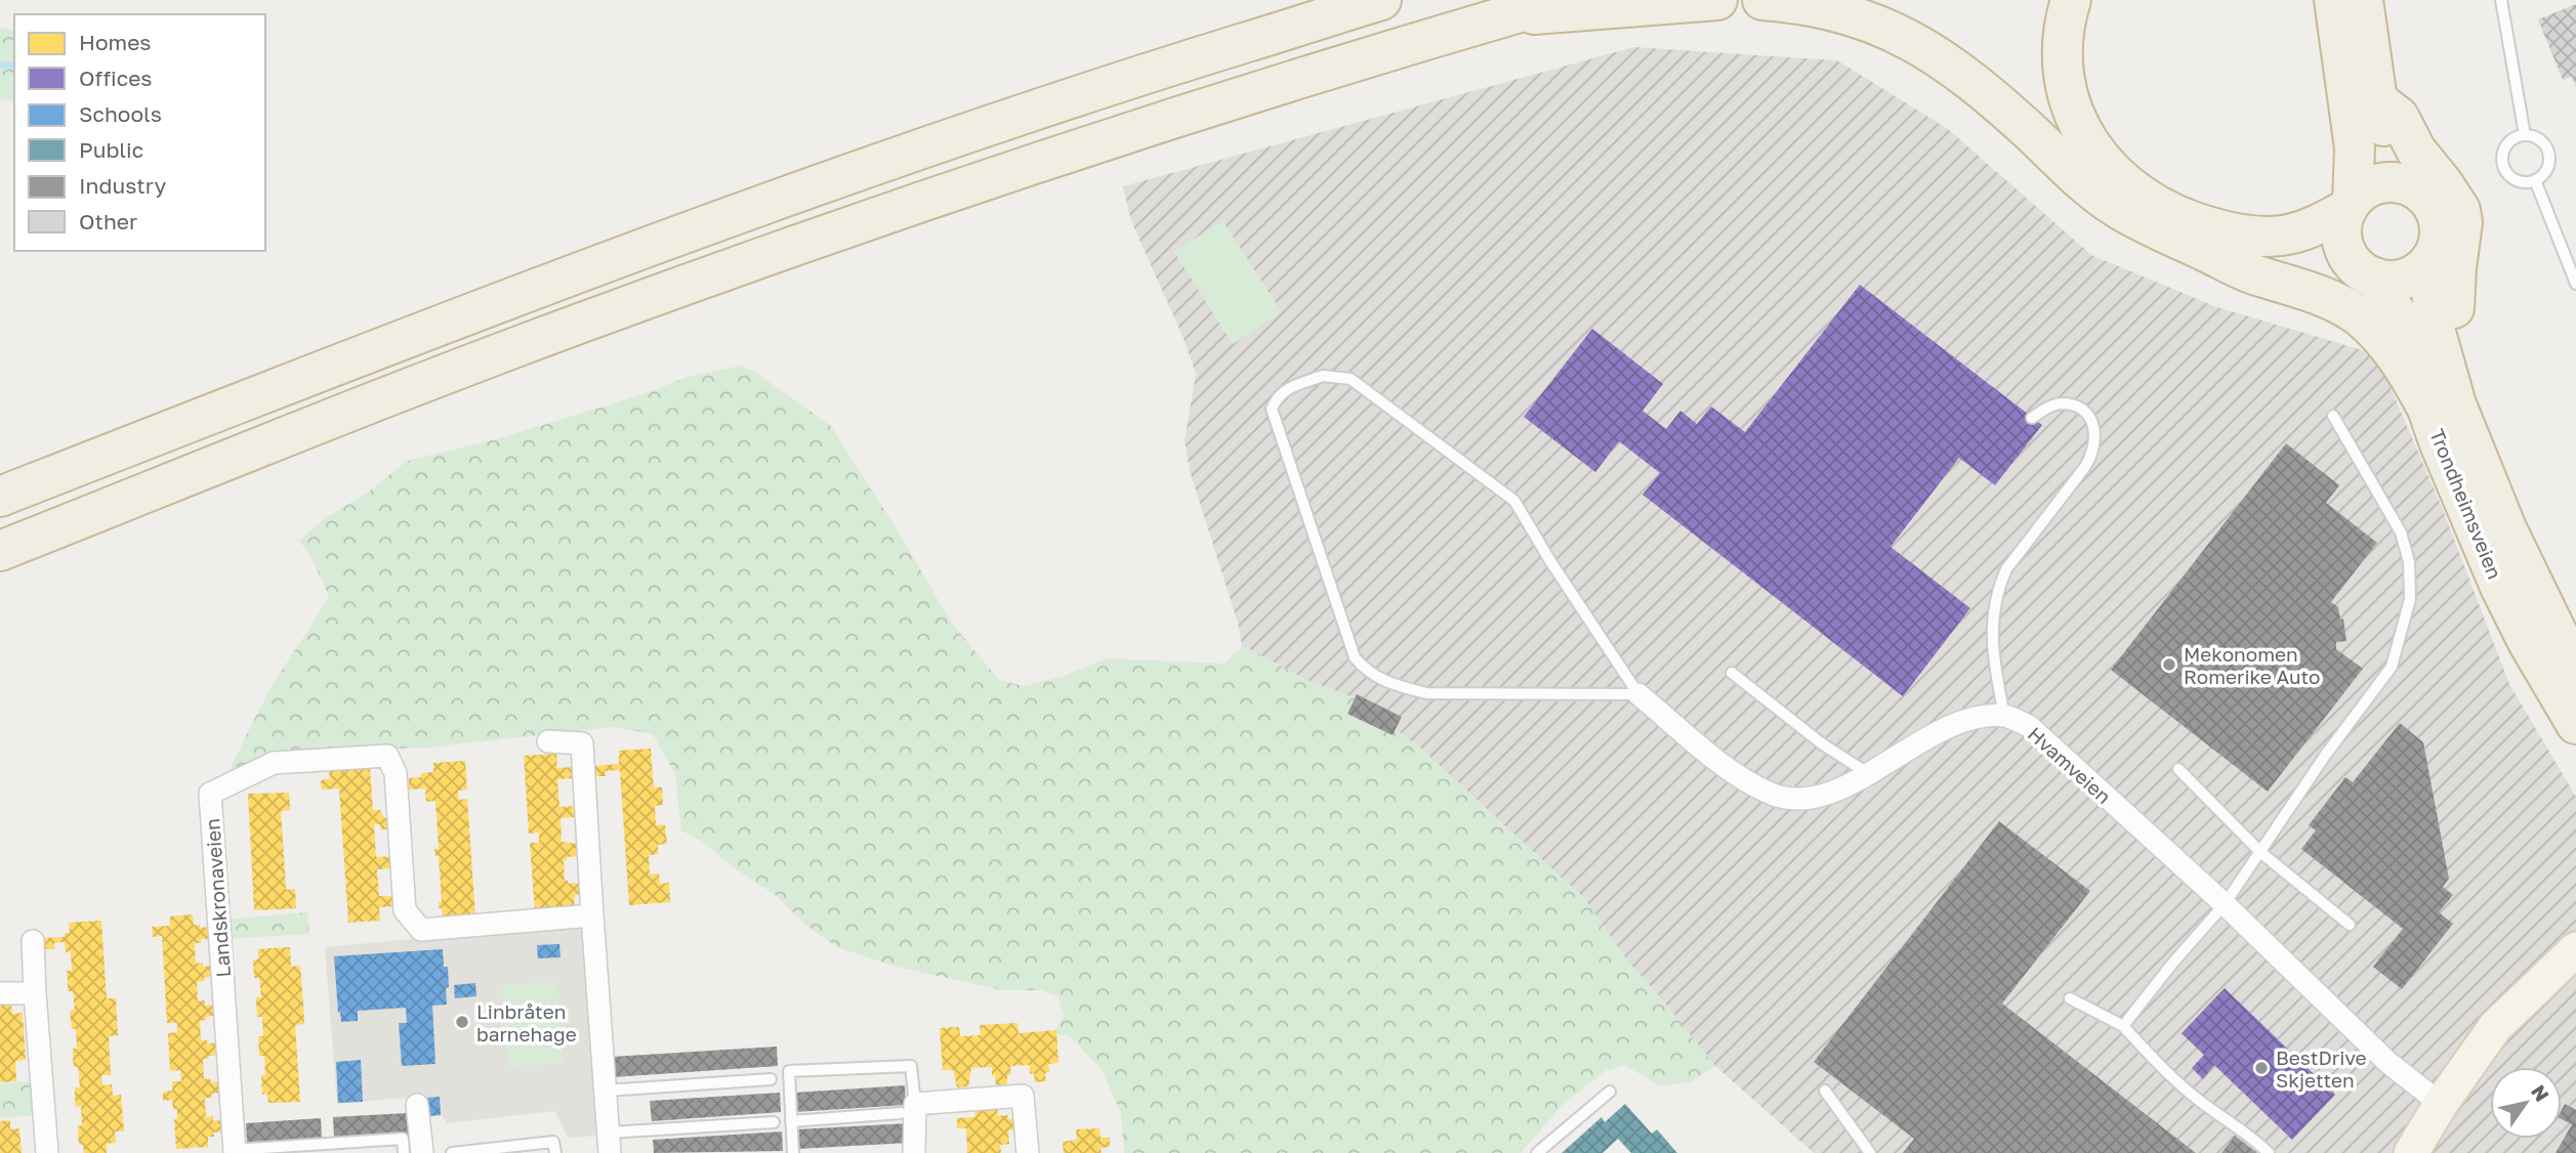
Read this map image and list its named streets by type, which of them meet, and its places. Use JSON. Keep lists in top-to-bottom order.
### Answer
{
  "streets": {
    "highway": ["Trondheimsveien"],
    "street": ["Hvamveien", "Landskronaveien"]
  },
  "places": ["Mekonomen Romerike Auto", "Linbråten barnehage", "BestDrive Skjetten"],
  "legend": [
    "Homes",
    "Offices",
    "Schools",
    "Public",
    "Industry",
    "Other"
  ],
  "north": "top right"
}
